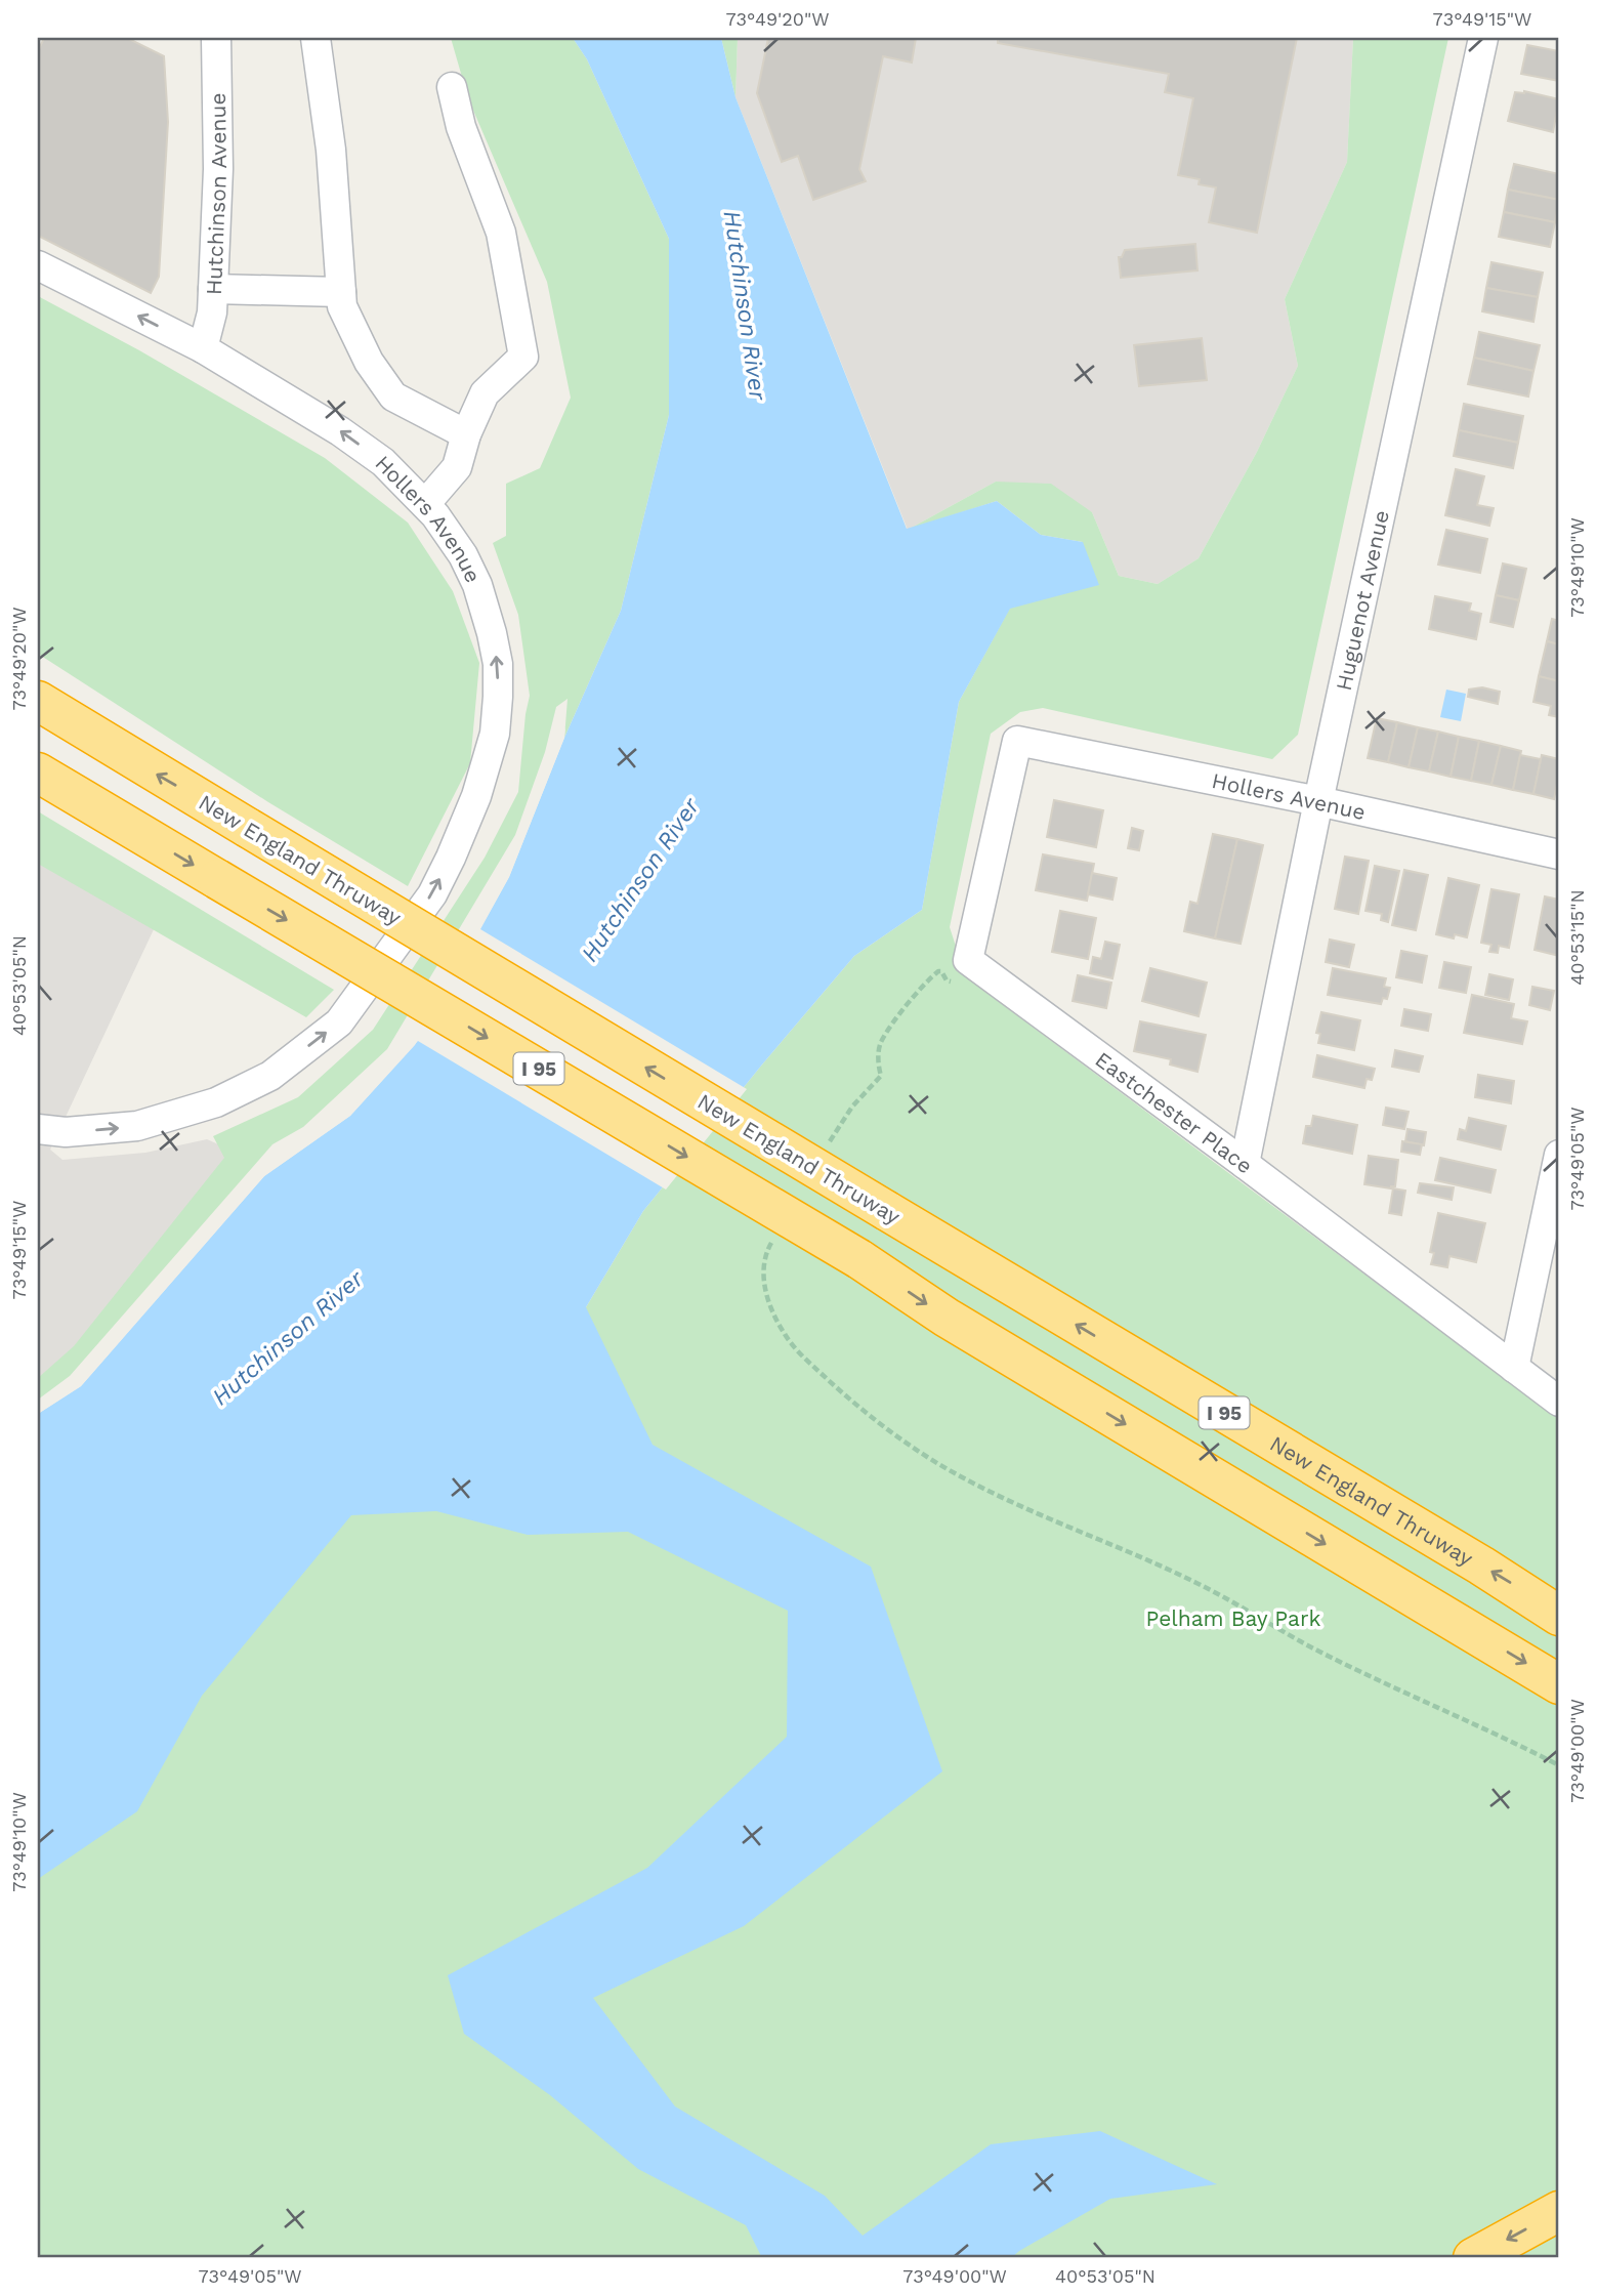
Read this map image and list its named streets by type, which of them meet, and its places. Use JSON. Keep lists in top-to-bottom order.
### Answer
{
  "streets": {
    "highway": ["New England Thruway", "I 95"],
    "street": [
      "Hutchinson Avenue",
      "Hollers Avenue",
      "Huguenot Avenue",
      "Eastchester Place"
    ]
  },
  "crossings": [
    ["Hutchinson Avenue", "Hollers Avenue"],
    ["Hollers Avenue", "Huguenot Avenue"],
    ["Hollers Avenue", "Eastchester Place"],
    ["Huguenot Avenue", "Eastchester Place"]
  ],
  "water": ["Hutchinson River"],
  "parks": ["Pelham Bay Park"],
  "coordinates": [
    "73°49'20\"W",
    "73°49'15\"W",
    "73°49'10\"W",
    "40°53'15\"N",
    "40°53'05\"N",
    "73°49'05\"W",
    "73°49'00\"W"
  ]
}
